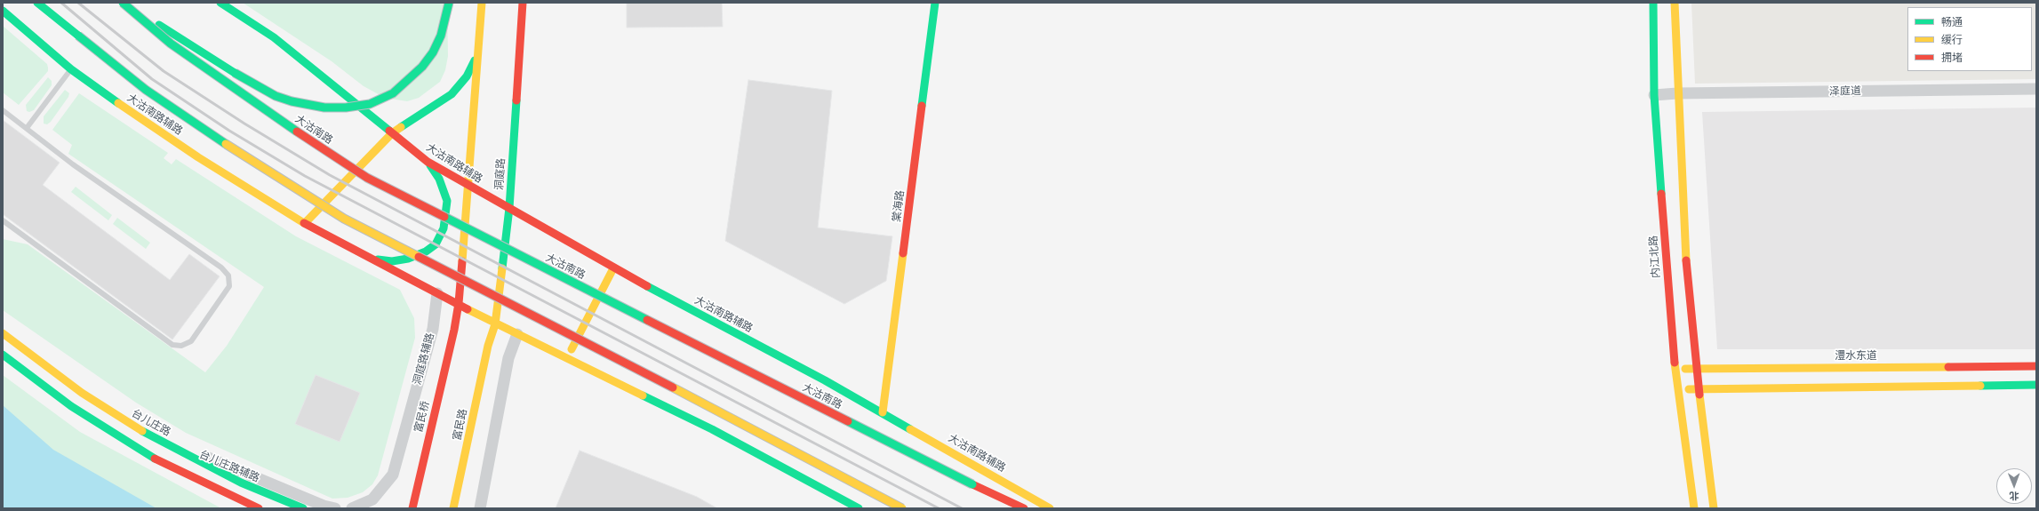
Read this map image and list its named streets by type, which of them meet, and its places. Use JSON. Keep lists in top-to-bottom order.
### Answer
{
  "streets": {
    "main road": [
      "大沽南路辅路",
      "大沽南路",
      "洞庭路",
      "棠海路",
      "内江北路",
      "澧水东道",
      "富民桥",
      "台儿庄路",
      "富民路"
    ],
    "street": ["泽庭道", "洞庭路辅路", "台儿庄路辅路"]
  },
  "crossings": [
    ["泽庭道", "内江北路"],
    ["大沽南路辅路", "洞庭路"],
    ["大沽南路辅路", "棠海路"],
    ["大沽南路辅路", "洞庭路辅路"],
    ["大沽南路辅路", "富民桥"],
    ["洞庭路", "富民路"],
    ["内江北路", "澧水东道"],
    ["台儿庄路", "台儿庄路辅路"]
  ],
  "legend": ["畅通", "缓行", "拥堵"],
  "north": "bottom"
}
